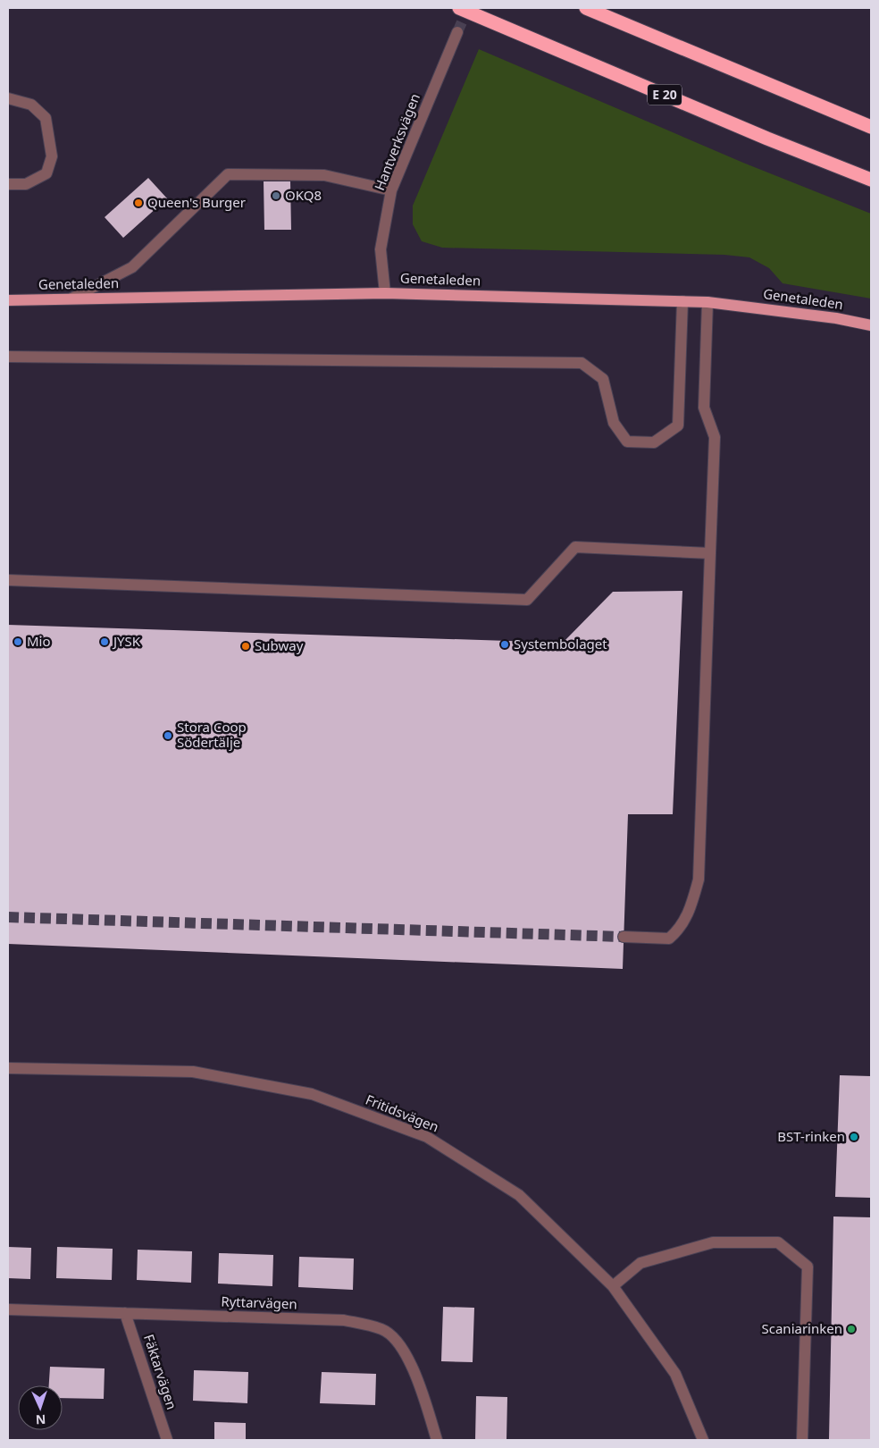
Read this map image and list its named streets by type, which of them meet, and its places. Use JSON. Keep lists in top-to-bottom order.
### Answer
{
  "streets": {
    "highway": ["E 20"],
    "main road": ["Genetaleden"],
    "street": [
      "Hantverksvägen",
      "Fritidsvägen",
      "Ryttarvägen",
      "Fäktarvägen"
    ]
  },
  "crossings": [
    ["Hantverksvägen", "Genetaleden"],
    ["Ryttarvägen", "Fäktarvägen"]
  ],
  "places": [
    "OKQ8",
    "Queen's Burger",
    "Mio",
    "JYSK",
    "Systembolaget",
    "Subway",
    "Stora Coop Södertälje",
    "BST-rinken",
    "Scaniarinken"
  ],
  "north": "bottom"
}
